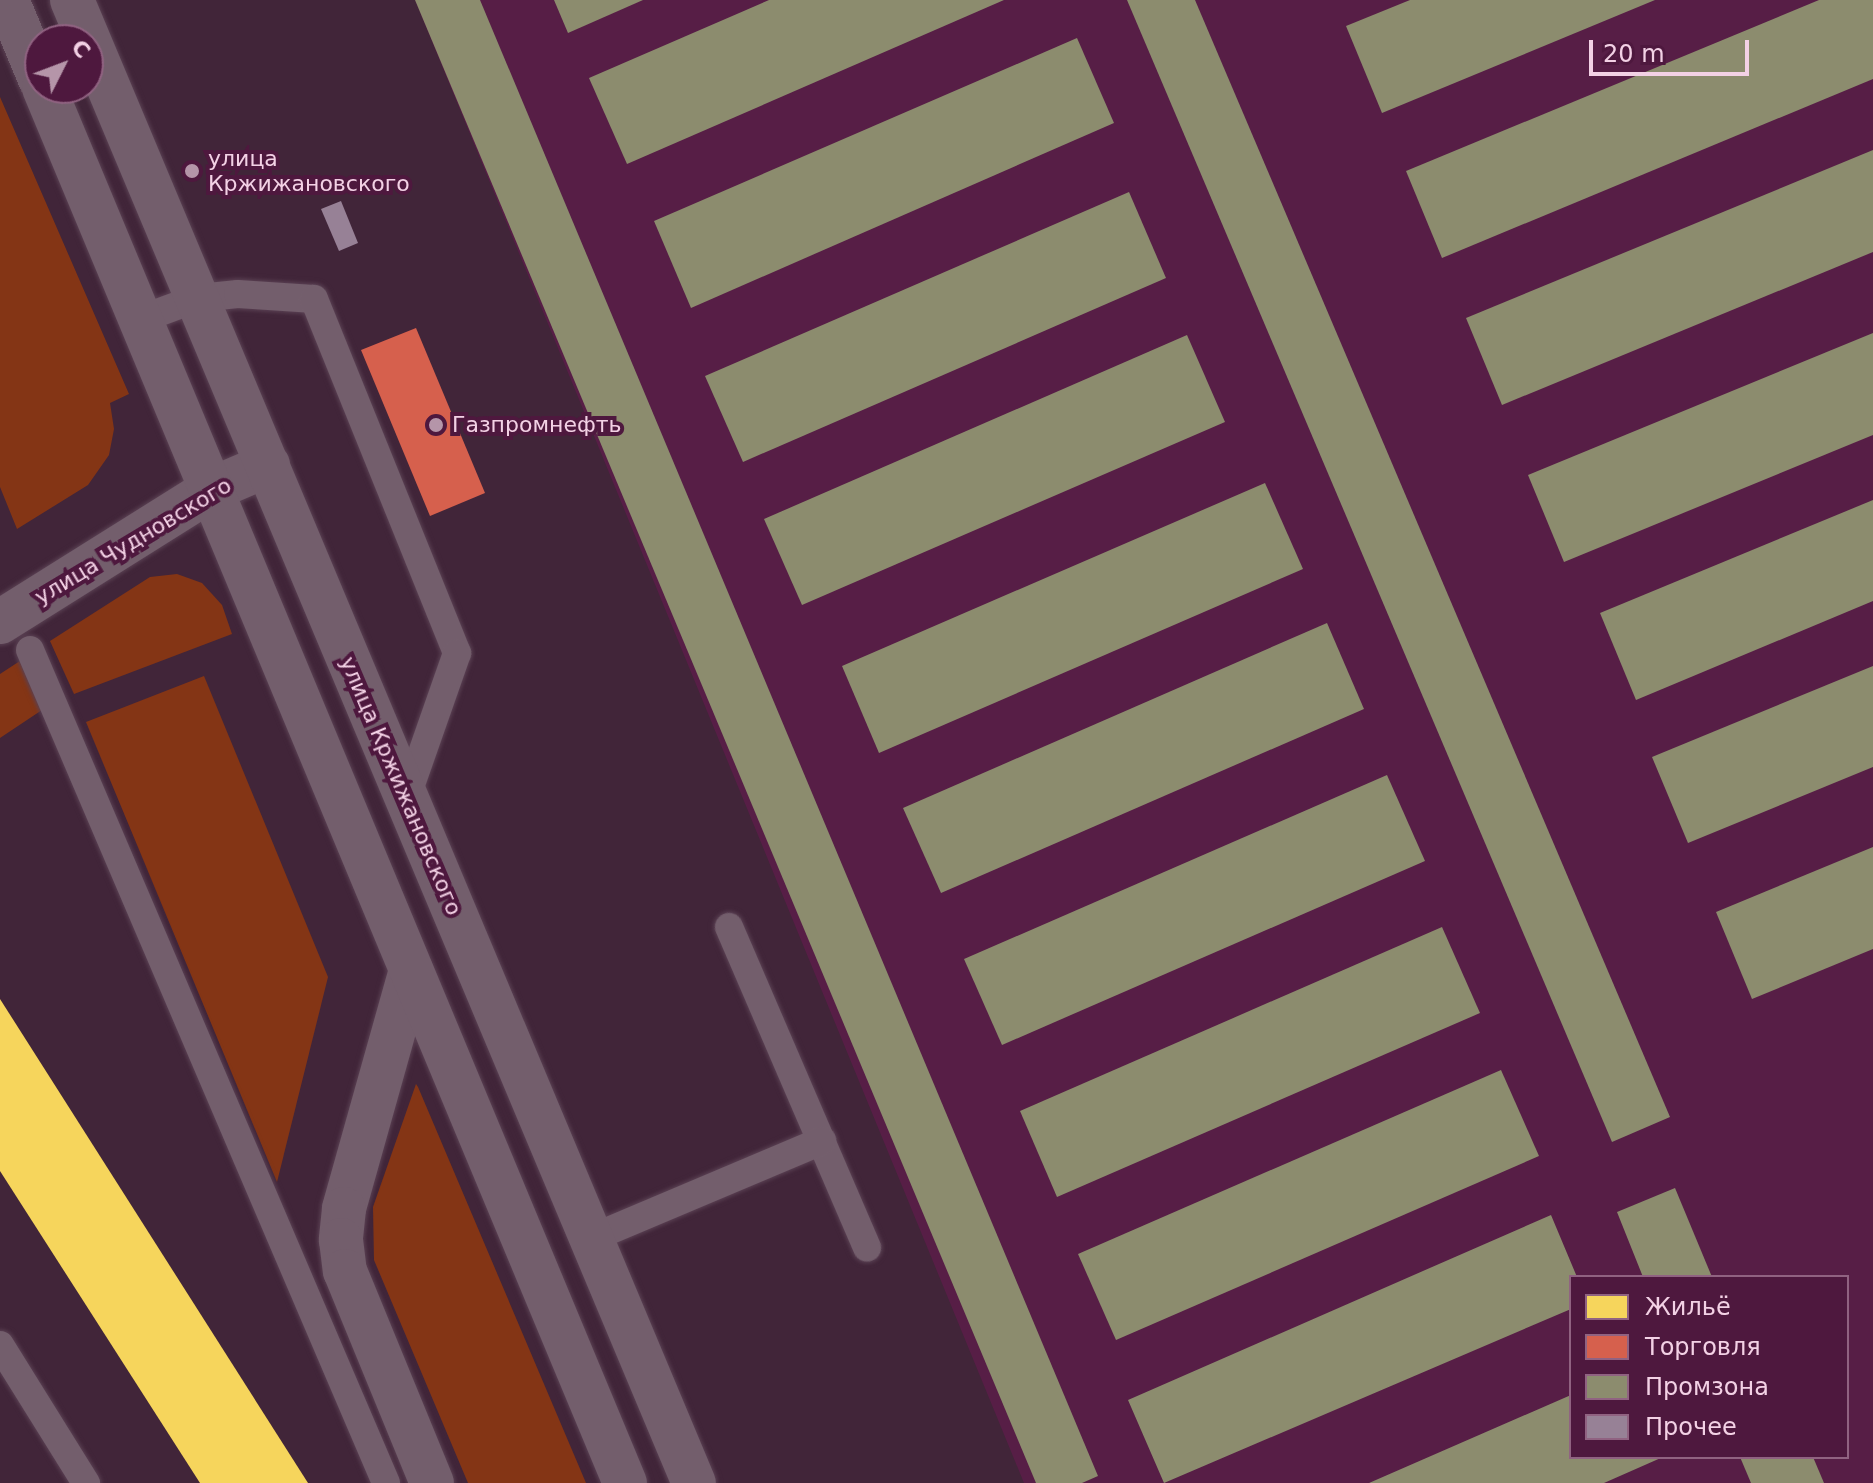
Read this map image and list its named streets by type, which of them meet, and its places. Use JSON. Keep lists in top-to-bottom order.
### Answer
{
  "streets": {
    "street": ["улица Чудновского", "улица Кржижановского"]
  },
  "crossings": [
    ["улица Чудновского", "улица Кржижановского"]
  ],
  "places": ["улица Кржижановского", "Газпромнефть"],
  "legend": [
    "Жильё",
    "Торговля",
    "Промзона",
    "Прочее"
  ],
  "scale_bar": "20 m",
  "north": "top right"
}
